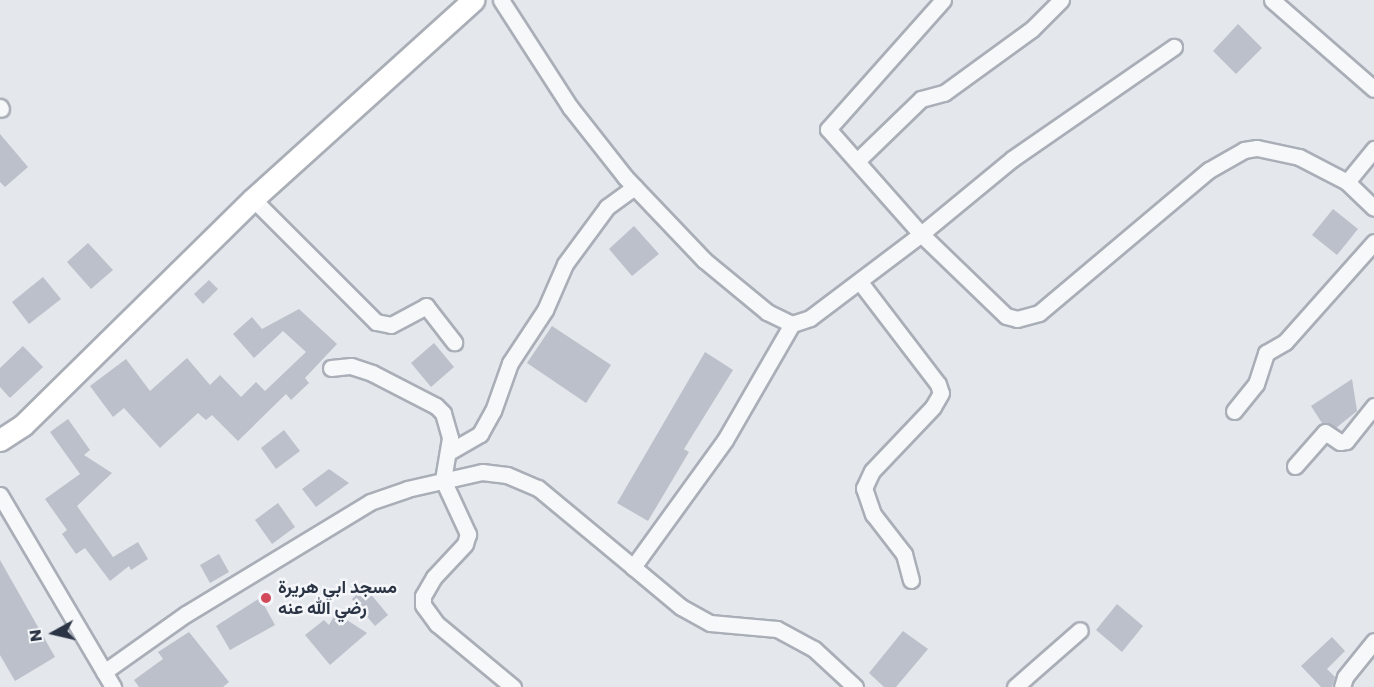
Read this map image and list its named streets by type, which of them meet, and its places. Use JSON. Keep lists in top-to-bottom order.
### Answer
{
  "places": ["مسجد ابي هريرة رضي الله عنه"],
  "north": "left"
}
